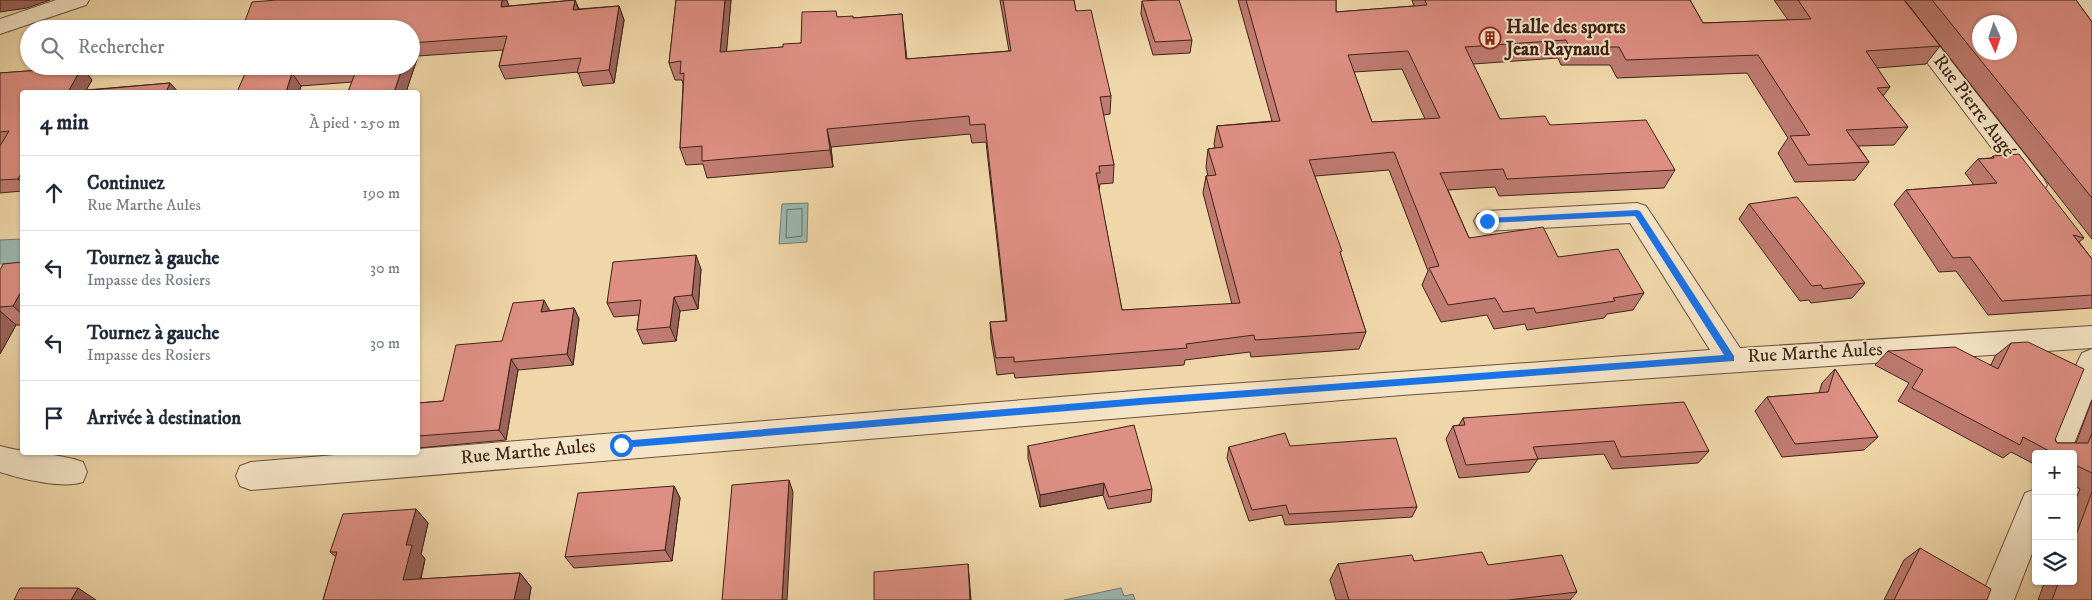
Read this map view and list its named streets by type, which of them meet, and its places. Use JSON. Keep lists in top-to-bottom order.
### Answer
{
  "streets": {
    "street": ["Rue Pierre Augé", "Rue Marthe Aules"]
  },
  "places": {
    "building": ["Halle des sports Jean Raynaud"]
  },
  "north": "bottom",
  "page": {
    "search": "Rechercher",
    "heading": ["4 min", "À pied · 250 m"],
    "list": [
      ["Continuez", "Rue Marthe Aules", "190 m"],
      ["Tournez à gauche", "Impasse des Rosiers", "30 m"],
      ["Tournez à gauche", "Impasse des Rosiers", "30 m"],
      "Arrivée à destination"
    ],
    "map_buttons": ["+", "−"]
  }
}
